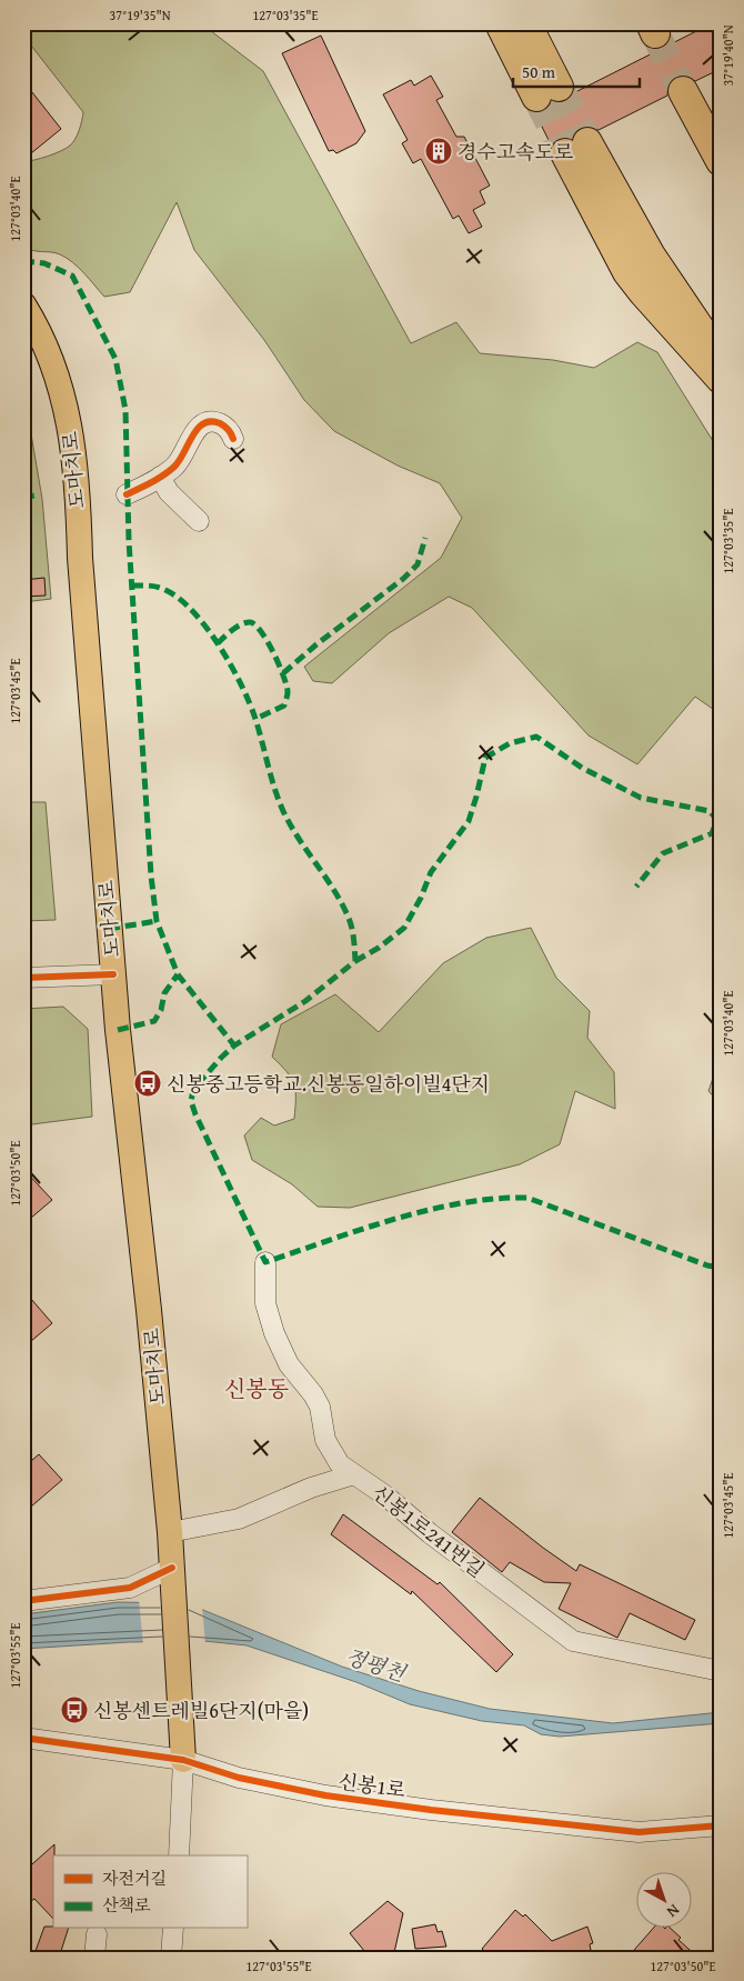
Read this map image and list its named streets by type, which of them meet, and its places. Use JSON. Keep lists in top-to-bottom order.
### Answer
{
  "streets": {
    "main road": ["도마치로"],
    "street": ["신봉1로241번길", "신봉1로"]
  },
  "crossings": [
    ["도마치로", "신봉1로"]
  ],
  "districts": ["신봉동"],
  "water": ["정평천"],
  "places": {
    "building": ["경수고속도로"],
    "bus stop": ["신봉중고등학교.신봉동일하이빌4단지", "신봉센트레빌6단지(마을)"]
  },
  "legend": ["자전거길", "산책로"],
  "scale_bar": "50 m",
  "north": "bottom right",
  "coordinates": [
    "37°19'35\"N",
    "127°03'35\"E",
    "37°19'40\"N",
    "127°03'40\"E",
    "127°03'45\"E",
    "127°03'50\"E",
    "127°03'55\"E"
  ]
}
